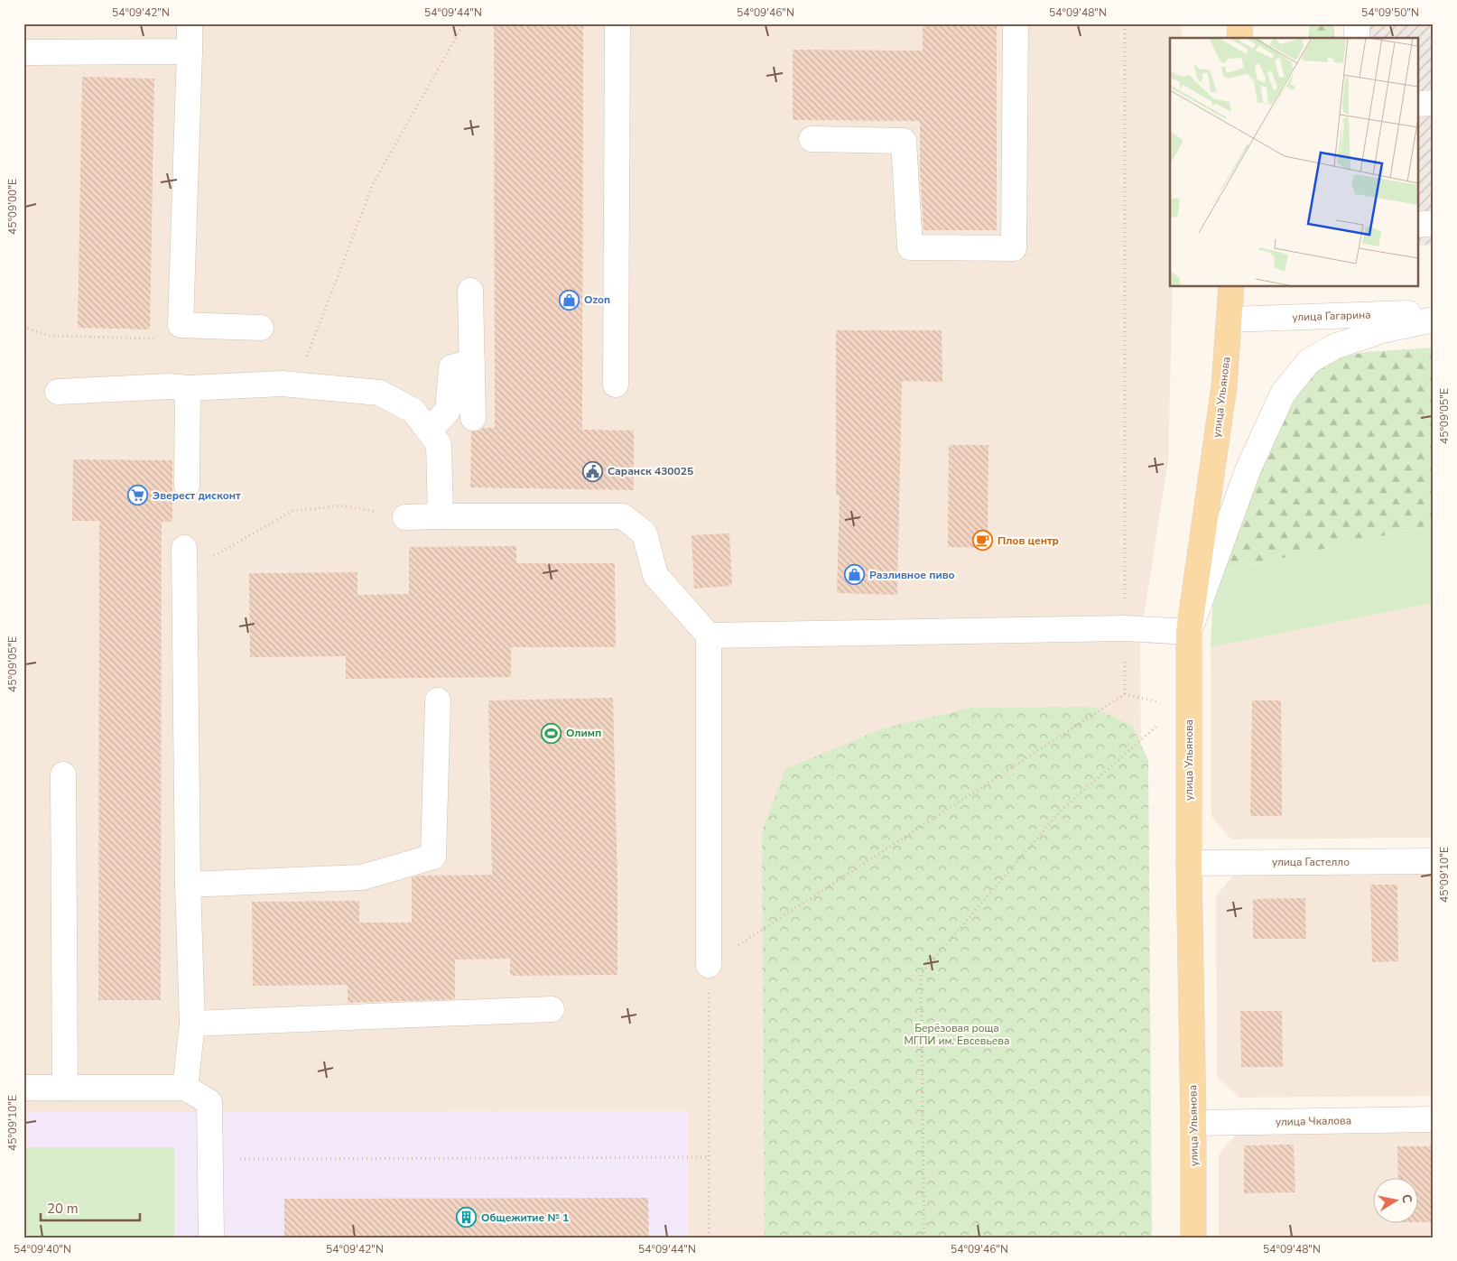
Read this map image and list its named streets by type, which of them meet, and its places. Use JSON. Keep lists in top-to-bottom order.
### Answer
{
  "streets": {
    "main road": ["улица Ульянова"],
    "street": ["улица Гагарина", "улица Гастелло", "улица Чкалова"]
  },
  "crossings": [
    ["улица Гагарина", "улица Ульянова"],
    ["улица Ульянова", "улица Гастелло"],
    ["улица Ульянова", "улица Чкалова"]
  ],
  "parks": ["Берёзовая роща МГПИ им. Евсевьева"],
  "places": {
    "shop": ["Ozon", "Разливное пиво"],
    "public building": ["Саранск 430025"],
    "supermarket": ["Эверест дисконт"],
    "cafe": ["Плов центр"],
    "sports": ["Олимп"],
    "building": ["Общежитие № 1"]
  },
  "scale_bar": "20 m",
  "north": "right",
  "coordinates": [
    "54°09'42\"N",
    "54°09'44\"N",
    "54°09'46\"N",
    "54°09'48\"N",
    "54°09'50\"N",
    "45°09'00\"E",
    "45°09'05\"E",
    "45°09'10\"E",
    "54°09'40\"N"
  ]
}
